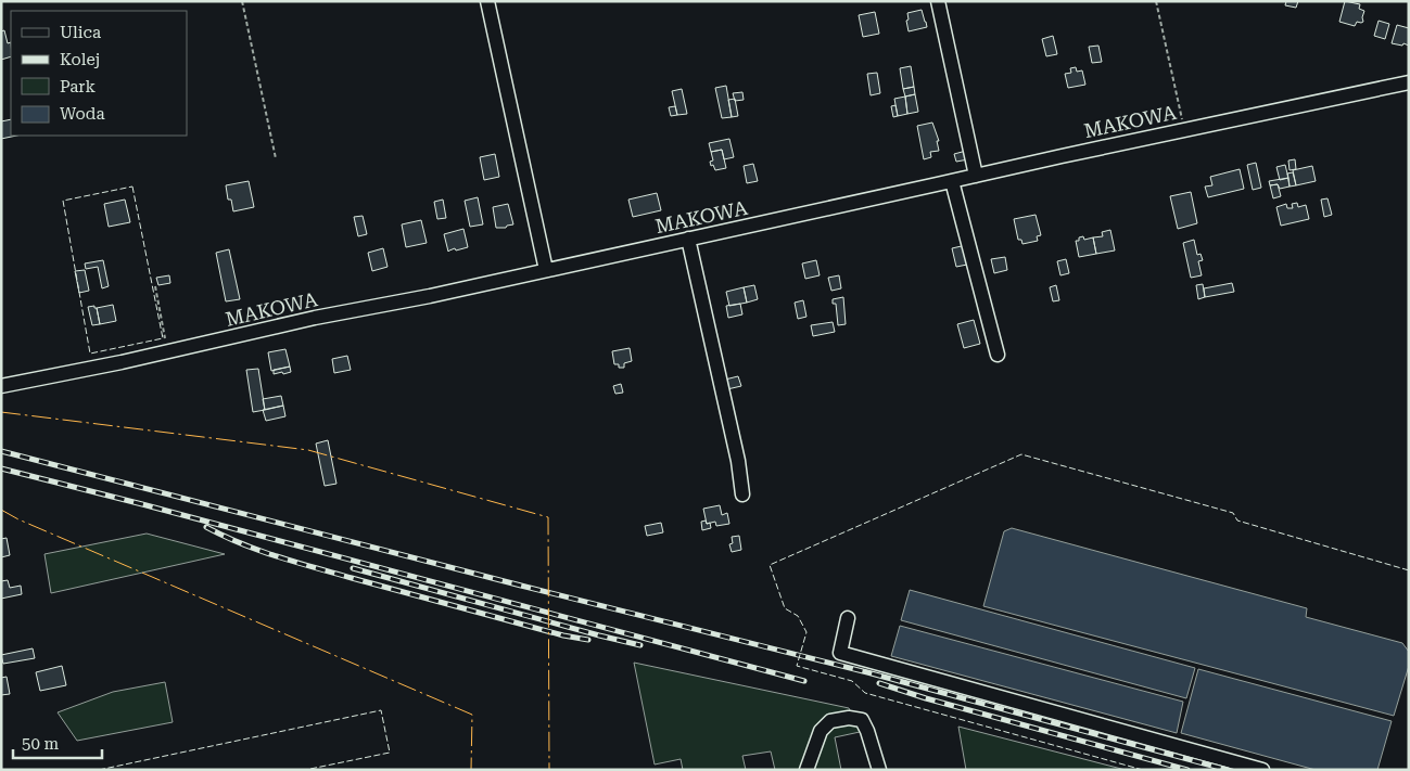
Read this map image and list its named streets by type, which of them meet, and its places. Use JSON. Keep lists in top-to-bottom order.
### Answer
{
  "streets": {
    "street": ["MAKOWA"]
  },
  "legend": [
    "Ulica",
    "Kolej",
    "Park",
    "Woda"
  ],
  "scale_bar": "50 m"
}
